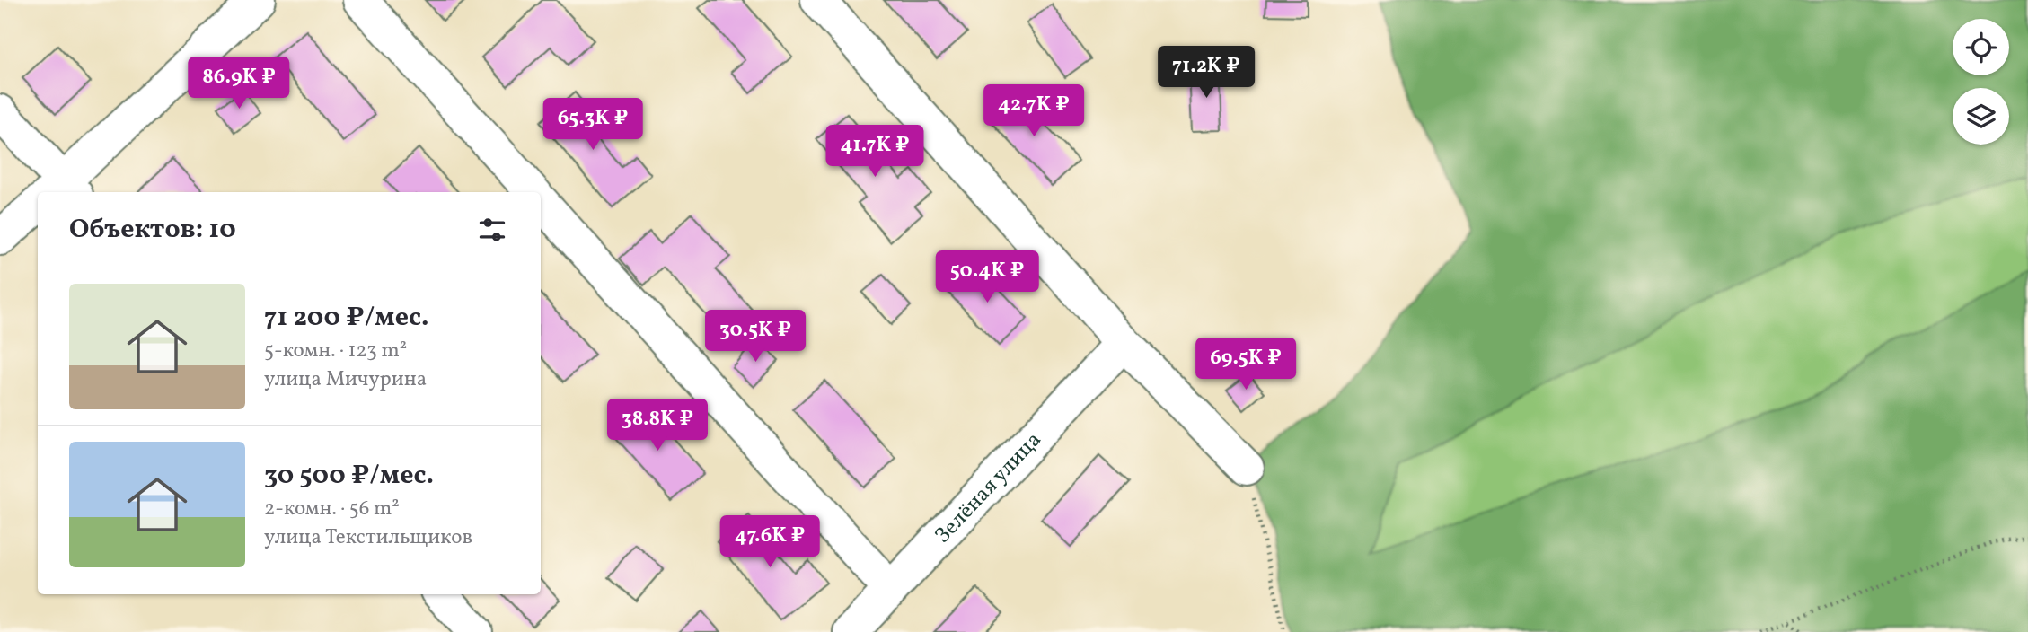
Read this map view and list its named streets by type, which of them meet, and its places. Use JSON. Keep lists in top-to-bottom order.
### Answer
{
  "streets": {
    "street": ["Зелёная улица"]
  },
  "page": {
    "price": [
      "71.2K ₽",
      "86.9K ₽",
      "42.7K ₽",
      "65.3K ₽",
      "41.7K ₽",
      "50.4K ₽",
      "30.5K ₽",
      "69.5K ₽",
      "38.8K ₽",
      "47.6K ₽"
    ],
    "heading": "Объектов: 10",
    "list": [
      {
        "name": "71 200 ₽/мес.",
        "note": "5-комн. · 123 m² · улица Мичурина"
      },
      {
        "name": "30 500 ₽/мес.",
        "note": "2-комн. · 56 m² · улица Текстильщиков"
      }
    ]
  }
}
